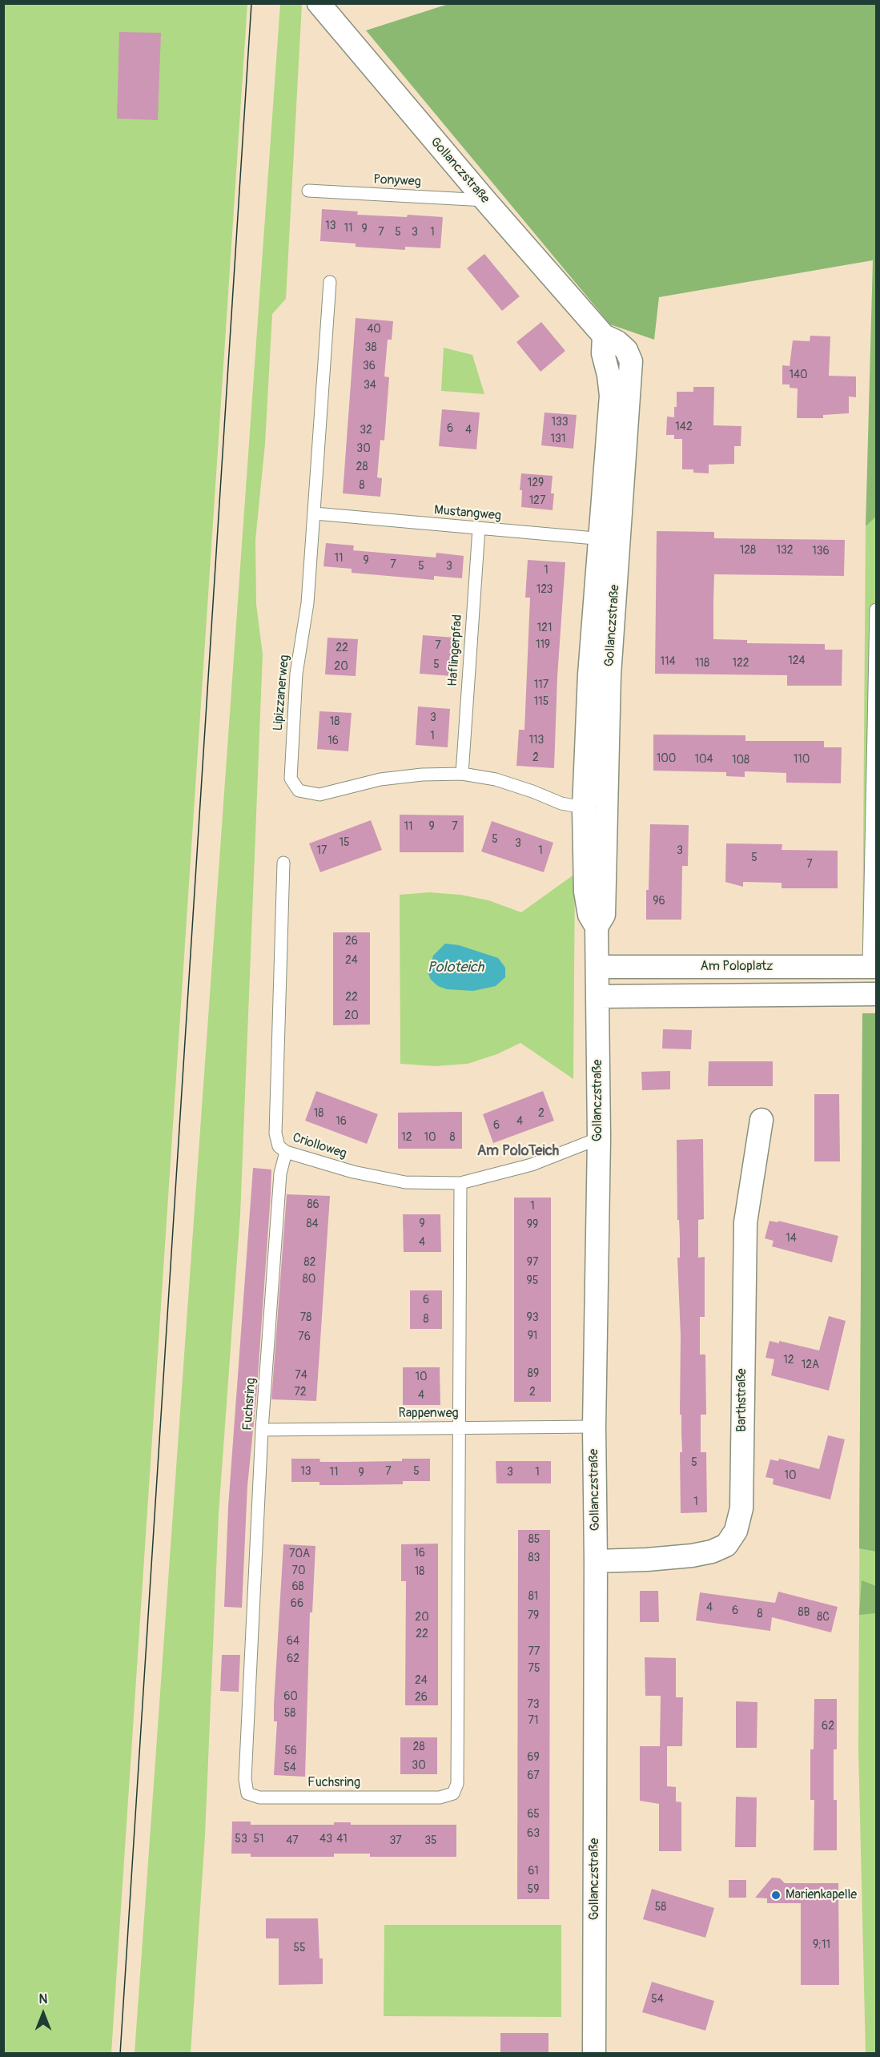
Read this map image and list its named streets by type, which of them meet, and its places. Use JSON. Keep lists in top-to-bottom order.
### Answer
{
  "streets": {
    "street": ["Gollanczstraße", "Am Poloplatz", "Barthstraße"],
    "lane": [
      "Ponyweg",
      "Mustangweg",
      "Haflingerpfad",
      "Lipizzanerweg",
      "Criolloweg",
      "Fuchsring",
      "Rappenweg"
    ]
  },
  "crossings": [
    ["Gollanczstraße", "Ponyweg"],
    ["Gollanczstraße", "Mustangweg"],
    ["Gollanczstraße", "Lipizzanerweg"],
    ["Gollanczstraße", "Am Poloplatz"],
    ["Gollanczstraße", "Criolloweg"],
    ["Gollanczstraße", "Barthstraße"],
    ["Gollanczstraße", "Rappenweg"],
    ["Mustangweg", "Haflingerpfad"],
    ["Mustangweg", "Lipizzanerweg"],
    ["Haflingerpfad", "Lipizzanerweg"],
    ["Criolloweg", "Fuchsring"],
    ["Fuchsring", "Rappenweg"]
  ],
  "districts": ["Am PoloTeich"],
  "water": ["Poloteich"],
  "places": ["Marienkapelle"],
  "house_numbers": [
    "13",
    "11",
    "9",
    "7",
    "5",
    "3",
    "1",
    "40",
    "38",
    "36",
    "140",
    "34",
    "133",
    "142",
    "6",
    "32",
    "4",
    "131",
    "30",
    "28",
    "129",
    "8",
    "127",
    "128",
    "132",
    "136",
    "11",
    "9",
    "7",
    "5",
    "3",
    "1",
    "123",
    "121",
    "119",
    "7",
    "22",
    "124",
    "114",
    "118",
    "122",
    "5",
    "20",
    "117",
    "115",
    "3",
    "18",
    "1",
    "113",
    "16",
    "2",
    "100",
    "104",
    "110",
    "108",
    "11",
    "9",
    "7",
    "5",
    "15",
    "3",
    "17",
    "1",
    "3",
    "5",
    "7",
    "96",
    "26",
    "24",
    "22",
    "20",
    "18",
    "2",
    "16",
    "4",
    "6",
    "12",
    "10",
    "8",
    "86",
    "1",
    "84",
    "9",
    "99",
    "14",
    "4",
    "82",
    "97",
    "80",
    "95",
    "6",
    "78",
    "93",
    "8",
    "91",
    "76",
    "12",
    "12A",
    "89",
    "74",
    "10",
    "72",
    "2",
    "4",
    "5",
    "13",
    "7",
    "5",
    "11",
    "3",
    "1",
    "9",
    "10",
    "1",
    "85",
    "16",
    "70A",
    "83",
    "70",
    "18",
    "68",
    "81",
    "66",
    "4",
    "6",
    "8B",
    "8",
    "79",
    "20",
    "8C",
    "22",
    "64",
    "77",
    "62",
    "75",
    "24",
    "60",
    "26",
    "73",
    "58",
    "71",
    "62",
    "28",
    "56",
    "69",
    "30",
    "54",
    "67",
    "65",
    "63",
    "53",
    "51",
    "43",
    "41",
    "47",
    "37",
    "35",
    "61",
    "59",
    "58",
    "9;11",
    "55",
    "54"
  ],
  "north": "top"
}
